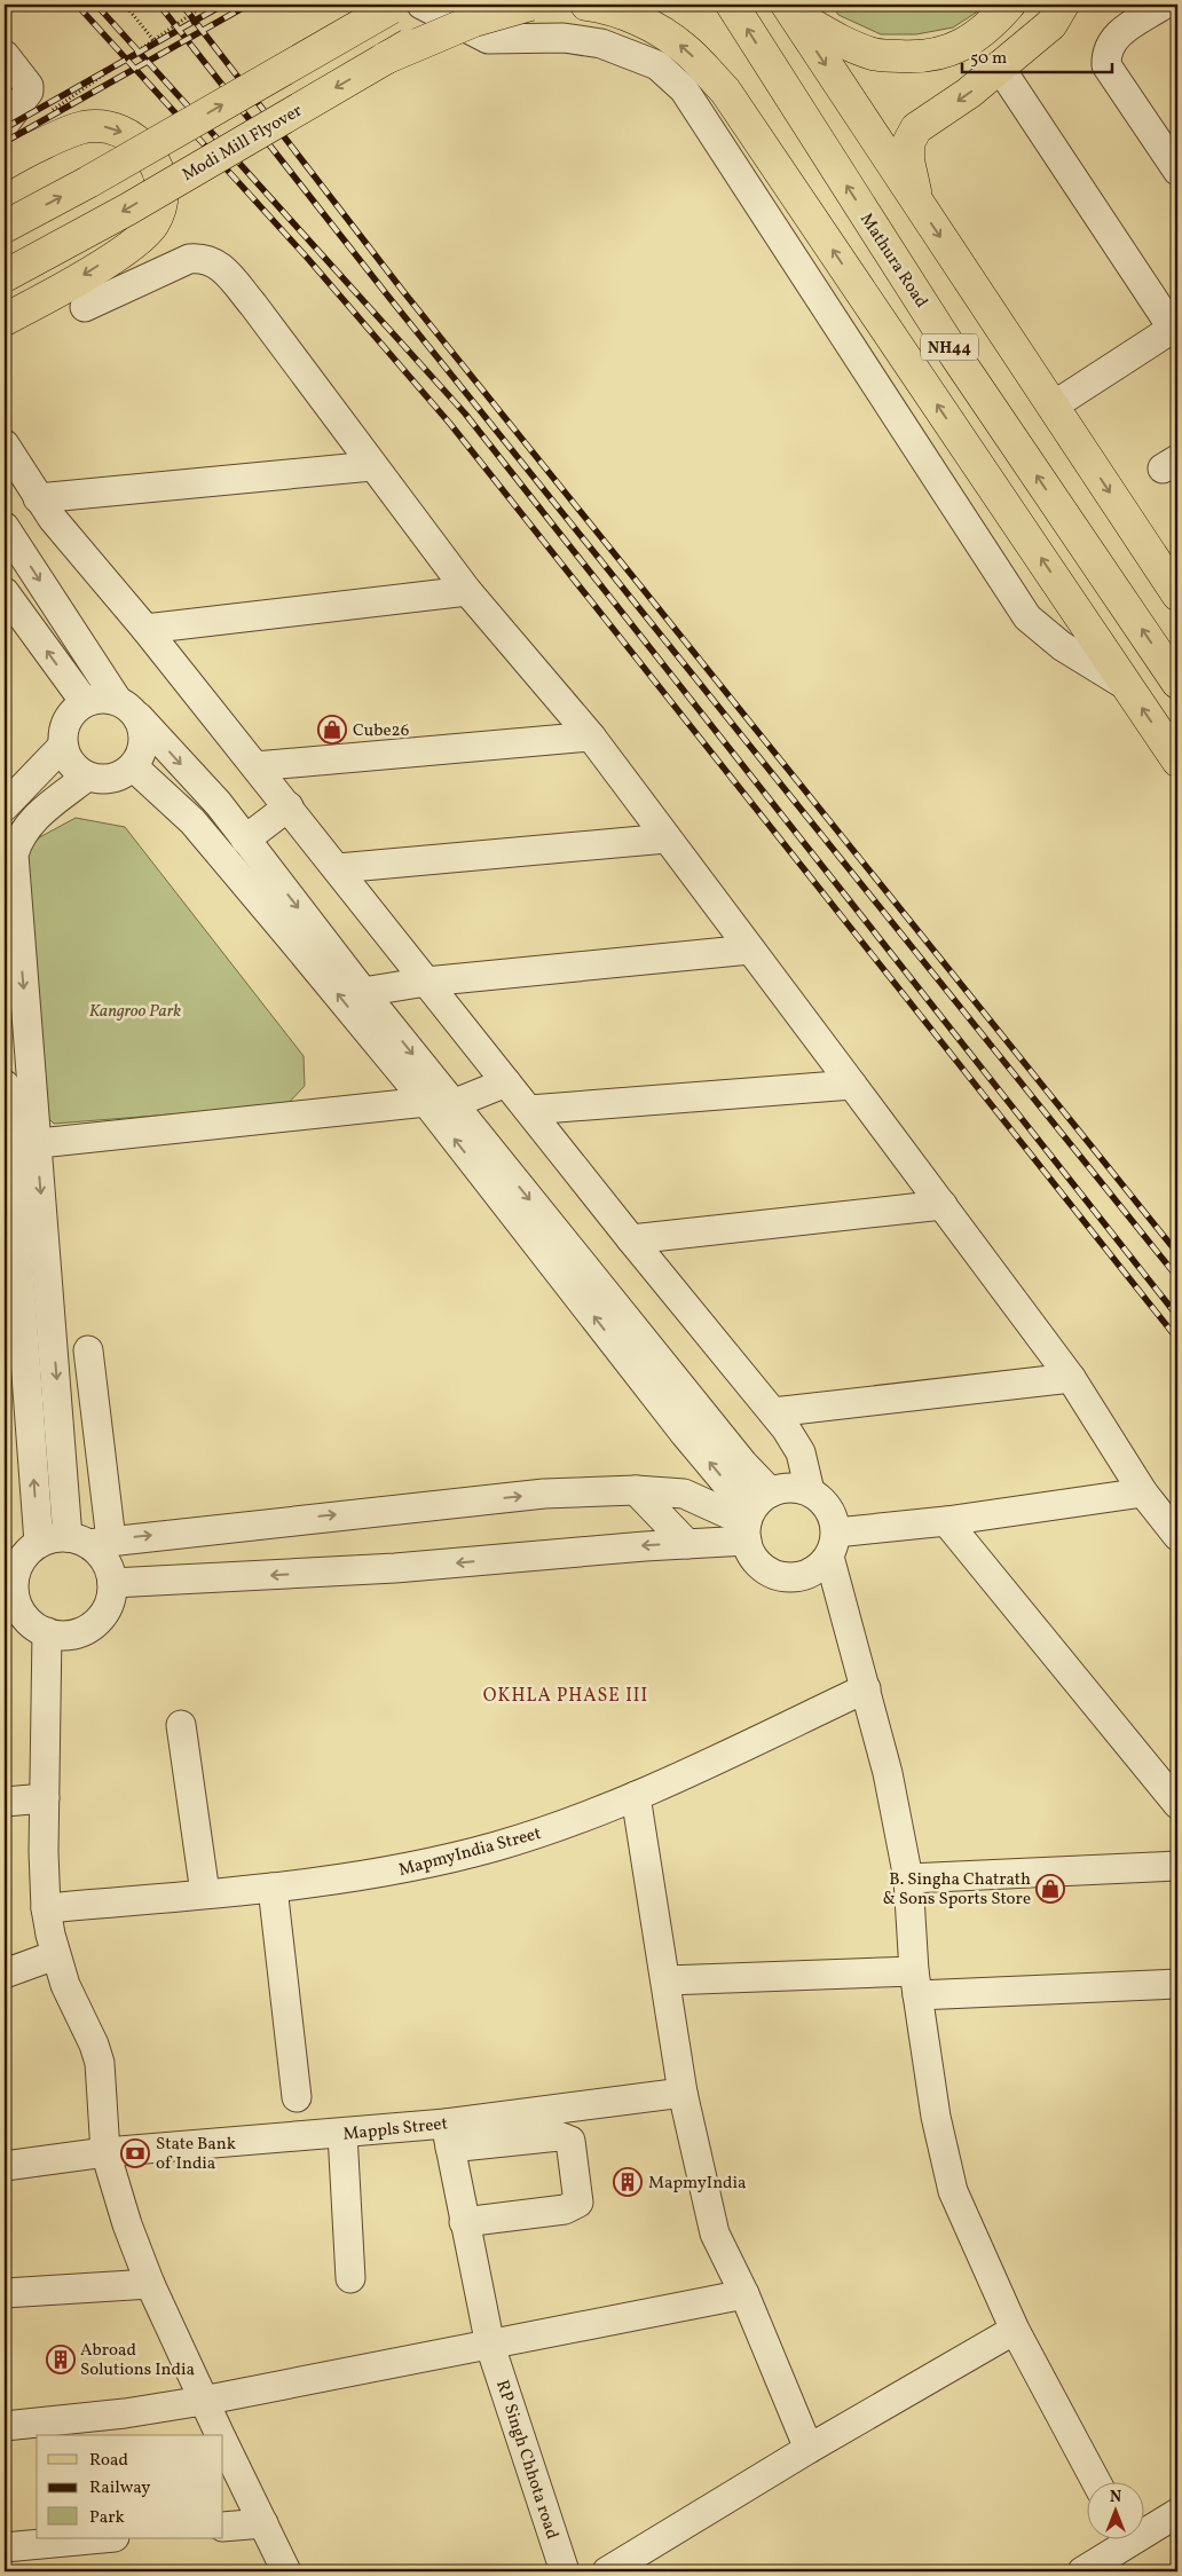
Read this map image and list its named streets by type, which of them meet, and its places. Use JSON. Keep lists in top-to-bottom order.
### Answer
{
  "streets": {
    "main road": ["Modi Mill Flyover", "Mathura Road", "NH44"],
    "street": ["MapmyIndia Street", "Mappls Street", "RP Singh Chhota road"]
  },
  "crossings": [
    ["Mappls Street", "RP Singh Chhota road"]
  ],
  "districts": ["OKHLA PHASE III"],
  "parks": ["Kangroo Park"],
  "places": {
    "shop": ["Cube26", "B. Singha Chatrath & Sons Sports Store"],
    "bank": ["State Bank of India"],
    "building": ["MapmyIndia", "Abroad Solutions India"]
  },
  "legend": ["Road", "Railway", "Park"],
  "scale_bar": "50 m",
  "north": "top"
}
